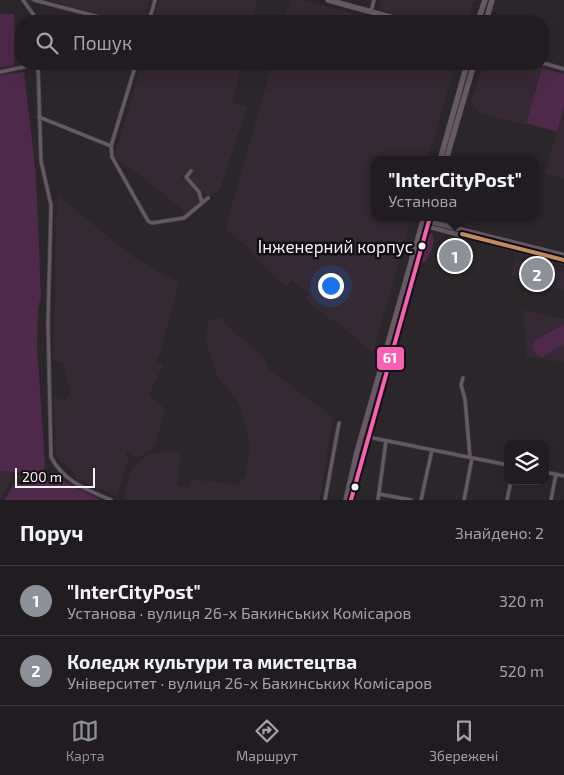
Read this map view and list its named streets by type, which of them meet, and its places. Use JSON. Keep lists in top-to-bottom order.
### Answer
{
  "places": ["Інженерний корпус"],
  "lines": ["transit line 61"],
  "scale_bar": "200 m",
  "page": {
    "search": "Пошук",
    "popup": ["\"InterCityPost\"", "Установа"],
    "pins": ["1", "2"],
    "scale": "200 m",
    "heading": ["Поруч", "Знайдено: 2"],
    "list": [
      {
        "mark": "1",
        "name": "\"InterCityPost\"",
        "note": "Установа · вулиця 26-х Бакинських Комісаров",
        "value": "320 m"
      },
      {
        "mark": "2",
        "name": "Коледж культури та мистецтва",
        "note": "Університет · вулиця 26-х Бакинських Комісаров",
        "value": "520 m"
      }
    ],
    "nav": ["Карта", "Маршрут", "Збережені"]
  }
}
